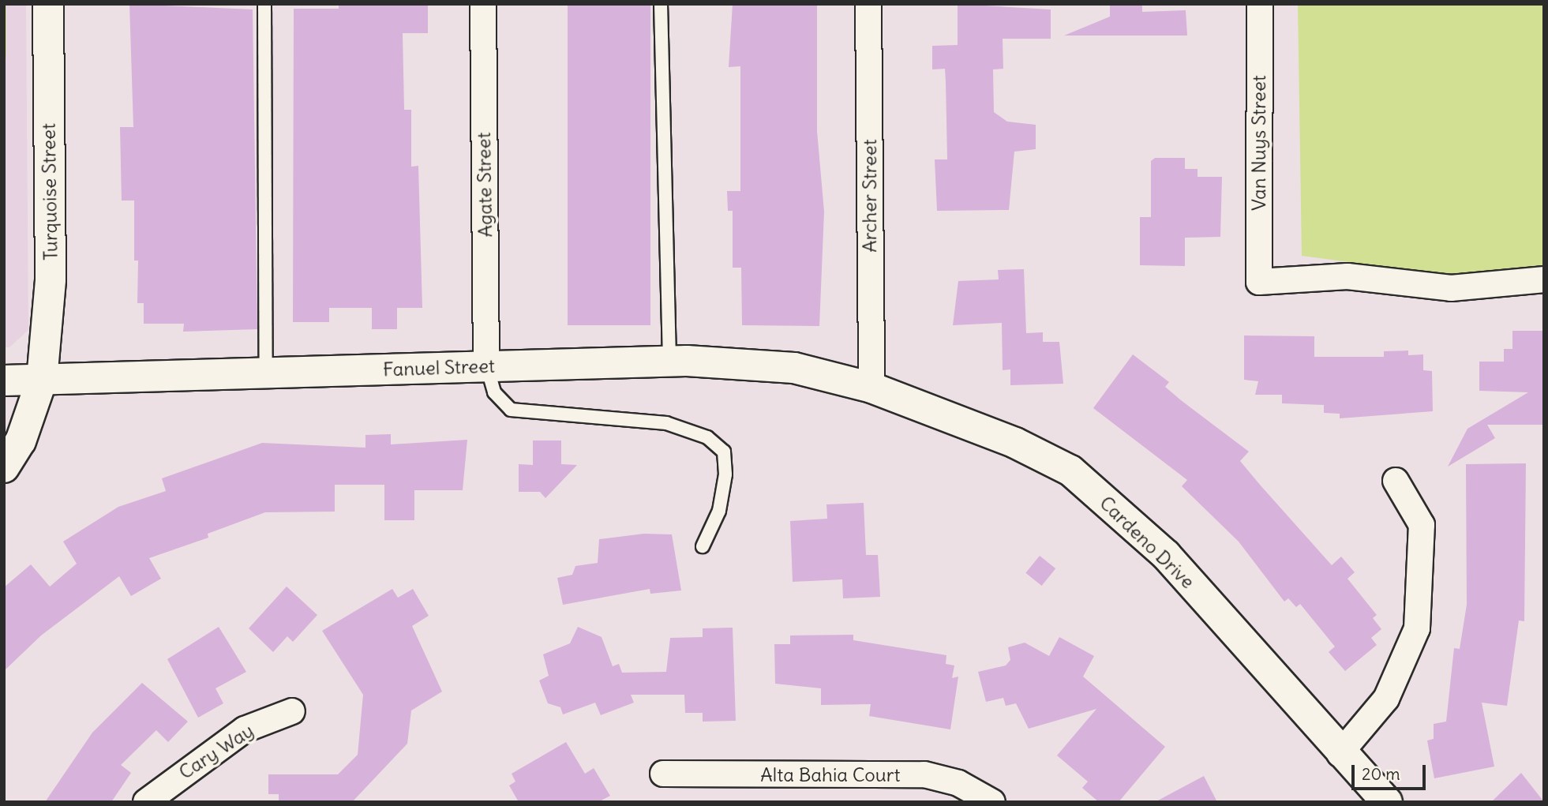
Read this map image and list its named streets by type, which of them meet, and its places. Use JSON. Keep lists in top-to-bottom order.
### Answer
{
  "streets": {
    "street": [
      "Van Nuys Street",
      "Agate Street",
      "Turquoise Street",
      "Archer Street",
      "Fanuel Street",
      "Cardeno Drive",
      "Cary Way",
      "Alta Bahia Court"
    ]
  },
  "crossings": [
    ["Agate Street", "Fanuel Street"],
    ["Turquoise Street", "Fanuel Street"],
    ["Archer Street", "Fanuel Street"],
    ["Archer Street", "Cardeno Drive"],
    ["Fanuel Street", "Cardeno Drive"]
  ],
  "scale_bar": "20 m"
}
